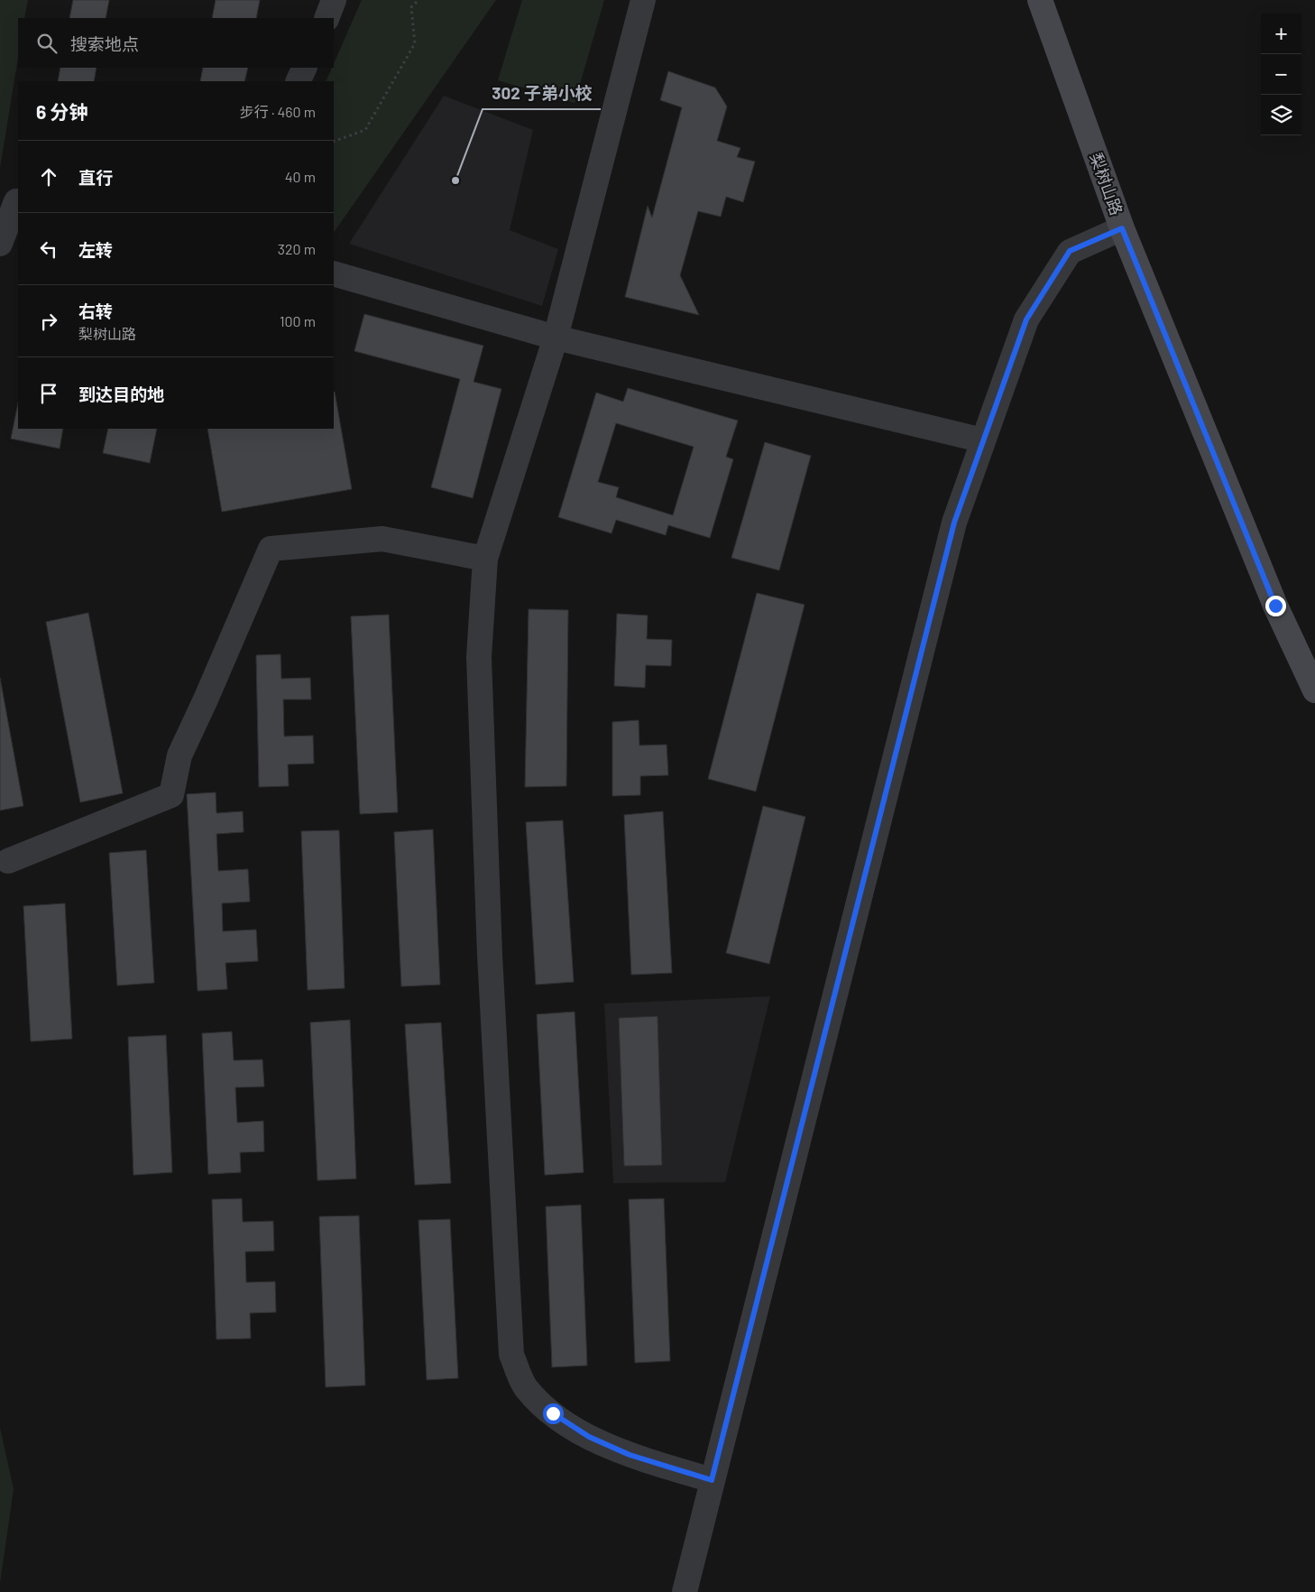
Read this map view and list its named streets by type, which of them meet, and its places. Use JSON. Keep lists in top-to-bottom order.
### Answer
{
  "streets": {
    "main road": ["梨树山路"]
  },
  "places": ["302 子弟小校"],
  "page": {
    "map_buttons": ["+", "−"],
    "search": "搜索地点",
    "heading": ["6 分钟", "步行 · 460 m"],
    "list": [
      ["直行", "40 m"],
      ["左转", "320 m"],
      ["右转", "梨树山路", "100 m"],
      "到达目的地"
    ]
  }
}
